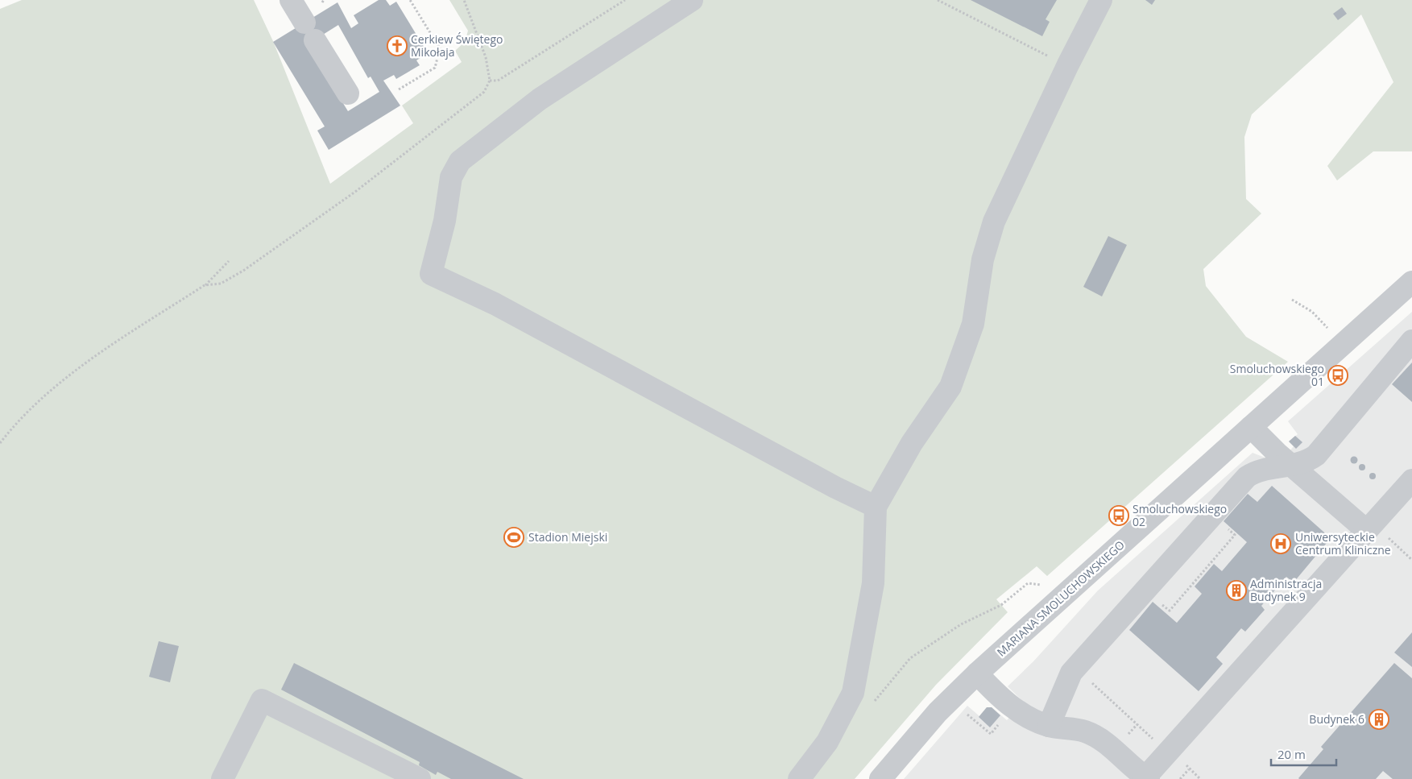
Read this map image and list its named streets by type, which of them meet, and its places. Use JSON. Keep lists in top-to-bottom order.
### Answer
{
  "streets": {
    "street": ["MARIANA SMOLUCHOWSKIEGO"]
  },
  "places": {
    "church": ["Cerkiew Świętego Mikołaja"],
    "bus stop": ["Smoluchowskiego 01", "Smoluchowskiego 02"],
    "sports": ["Stadion Miejski"],
    "hospital": ["Uniwersyteckie Centrum Kliniczne"],
    "building": ["Administracja Budynek 9", "Budynek 6"]
  },
  "scale_bar": "20 m"
}
